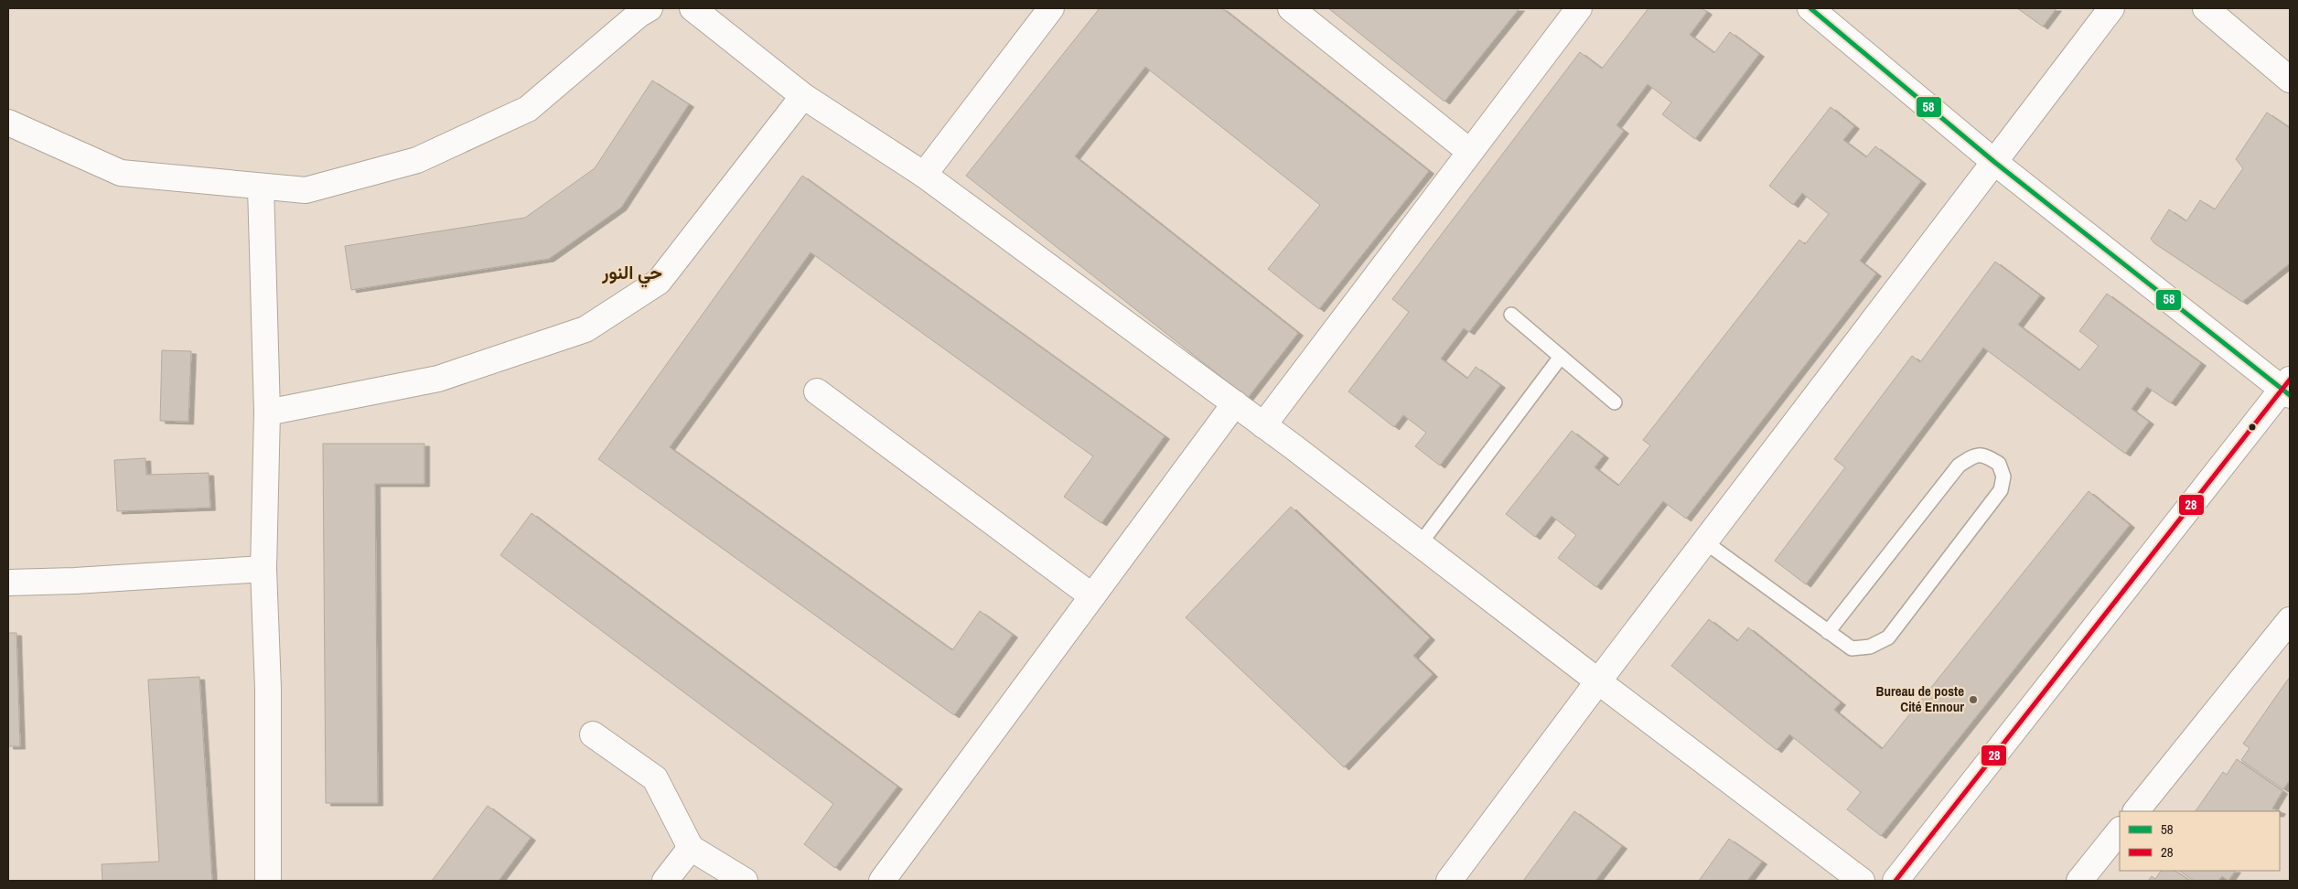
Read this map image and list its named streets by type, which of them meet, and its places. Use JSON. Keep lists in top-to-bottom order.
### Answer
{
  "districts": ["حي النور"],
  "places": ["Bureau de poste Cité Ennour"],
  "lines": ["transit line 58", "transit line 28"],
  "legend": ["58", "28"]
}
